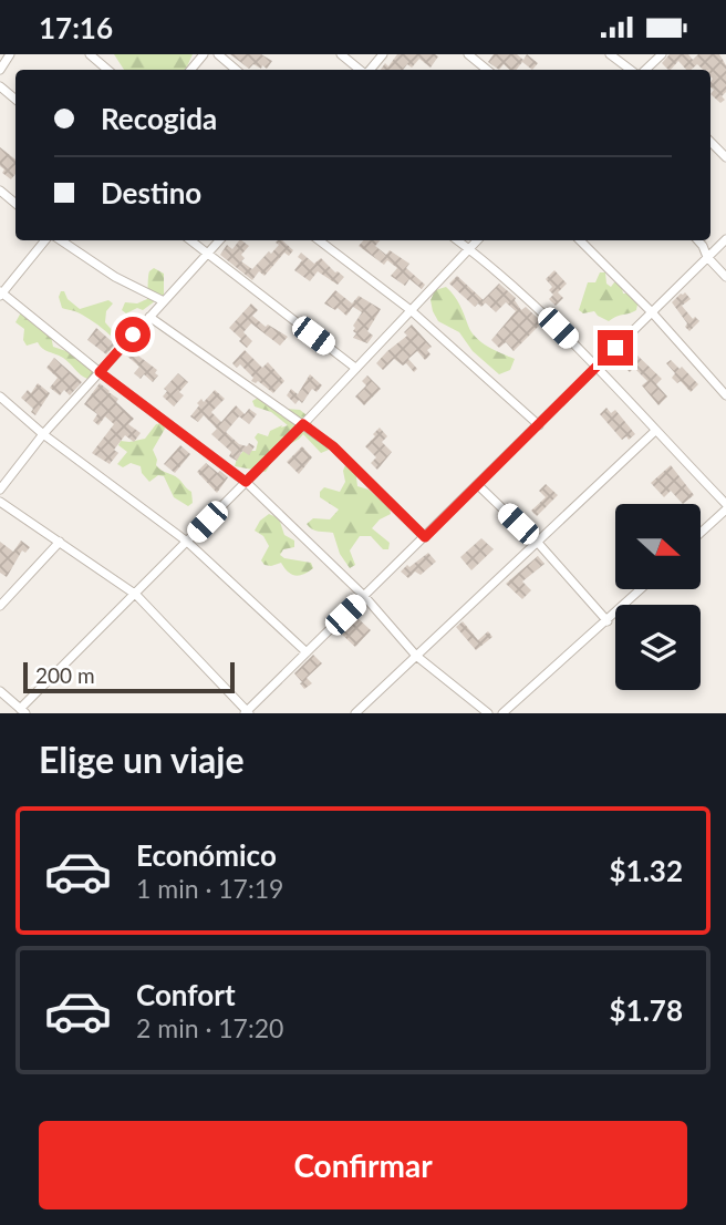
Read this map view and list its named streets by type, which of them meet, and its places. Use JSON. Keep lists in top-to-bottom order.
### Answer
{
  "scale_bar": "200 m",
  "north": "right",
  "page": {
    "status": "17:16",
    "banner": ["Recogida", "Destino"],
    "scale": "200 m",
    "heading": "Elige un viaje",
    "list": [
      {
        "name": "Económico",
        "note": "1 min · 17:19",
        "value": "$1.32"
      },
      {
        "name": "Confort",
        "note": "2 min · 17:20",
        "value": "$1.78"
      }
    ],
    "buttons": "Confirmar"
  }
}
